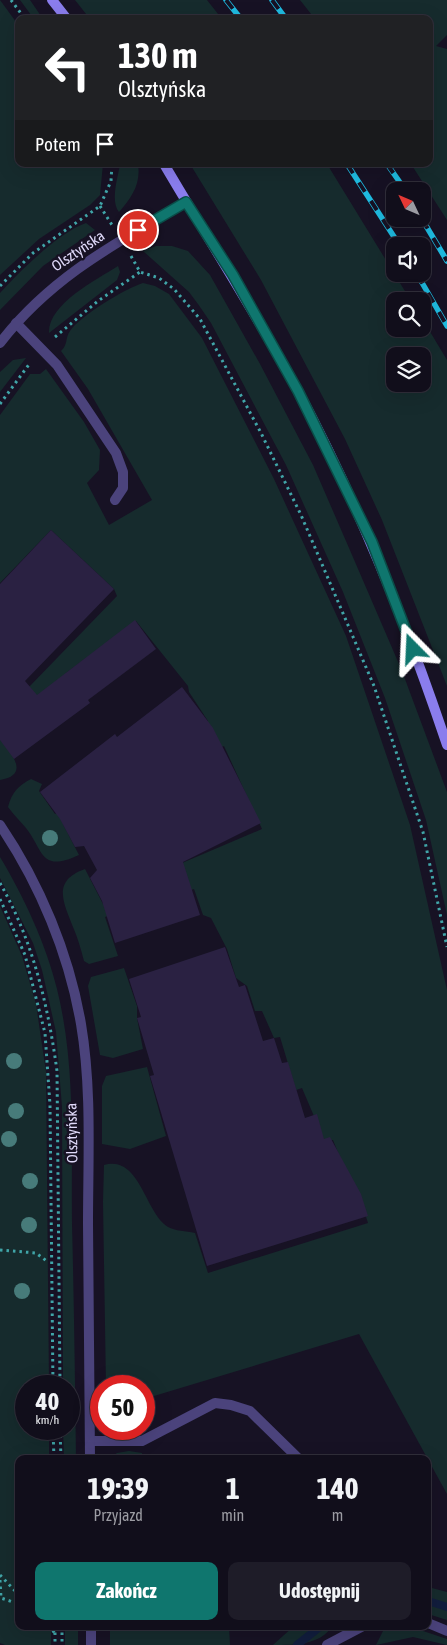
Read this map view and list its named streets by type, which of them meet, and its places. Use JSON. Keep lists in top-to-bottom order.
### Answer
{
  "streets": {
    "street": ["Olsztyńska"]
  },
  "north": "top left",
  "page": {
    "turn": ["130 m", "Olsztyńska"],
    "then": "Potem",
    "speed": "40 km/h",
    "limit": "50",
    "eta": [
      "19:39",
      "Przyjazd",
      "1",
      "min",
      "140",
      "m"
    ],
    "buttons": ["Zakończ", "Udostępnij"]
  }
}
